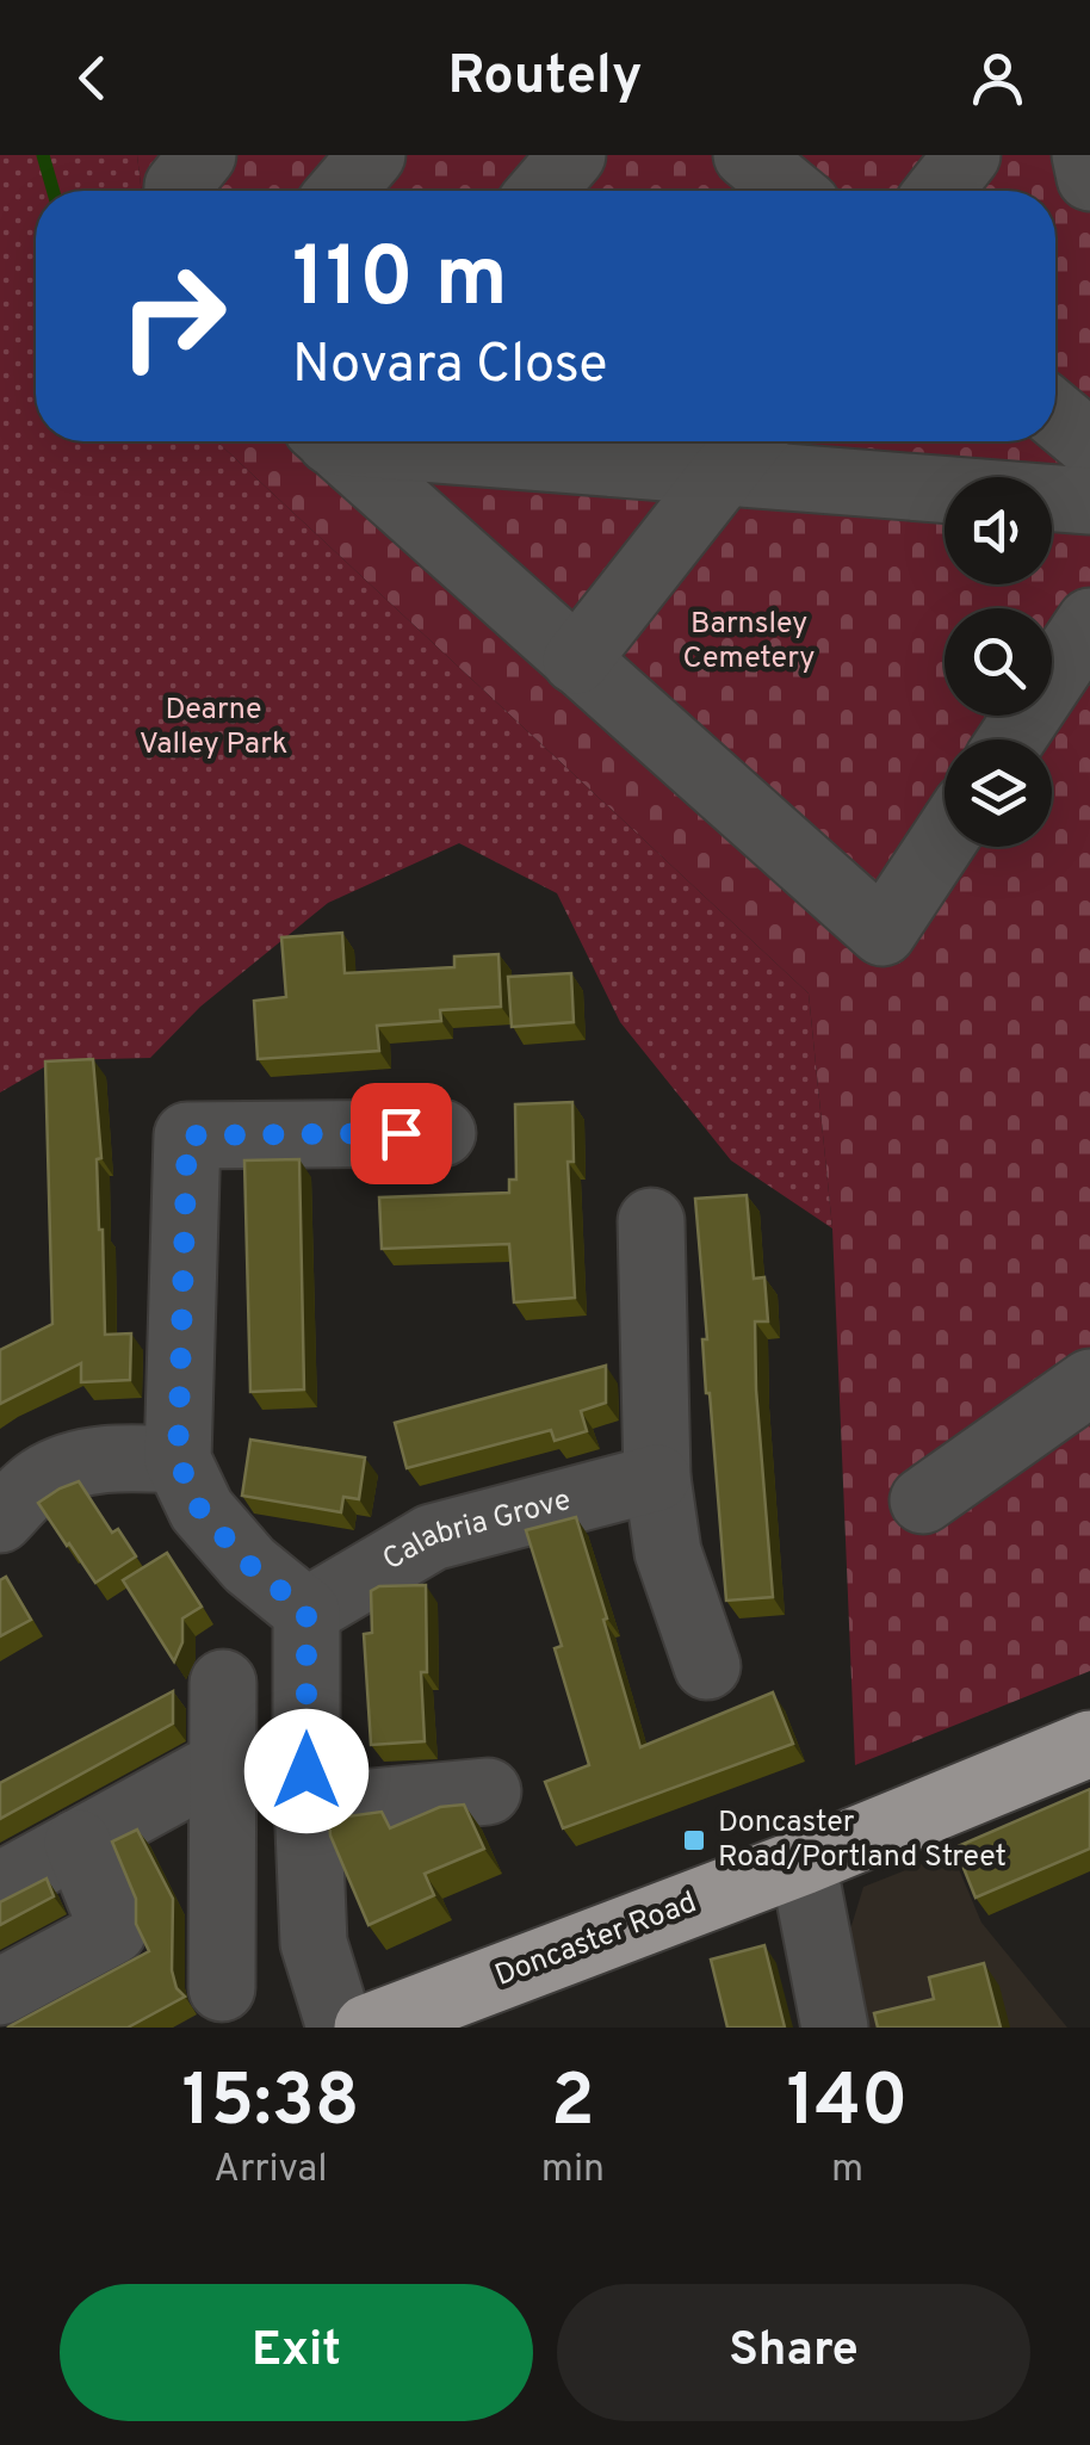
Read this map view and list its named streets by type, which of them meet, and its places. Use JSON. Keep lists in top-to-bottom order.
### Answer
{
  "streets": {
    "highway": ["Doncaster Road"],
    "street": ["Calabria Grove"]
  },
  "parks": ["Barnsley Cemetery", "Dearne Valley Park"],
  "places": {
    "transit": ["Doncaster Road/Portland Street"]
  },
  "page": {
    "header": "Routely",
    "turn": ["110 m", "Novara Close"],
    "eta": [
      "15:38",
      "Arrival",
      "2",
      "min",
      "140",
      "m"
    ],
    "buttons": ["Exit", "Share"]
  }
}
